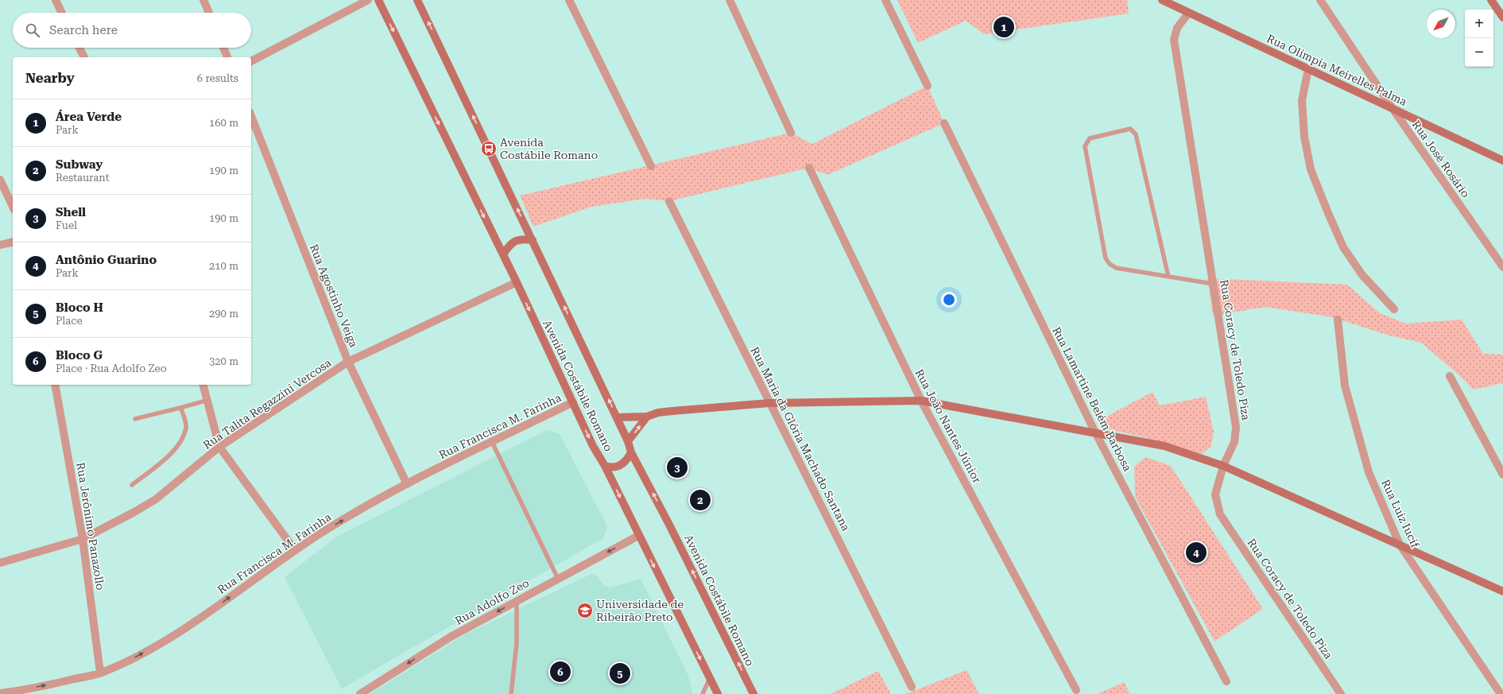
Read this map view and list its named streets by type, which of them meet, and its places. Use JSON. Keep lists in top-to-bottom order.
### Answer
{
  "streets": {
    "main road": ["Rua Olímpia Meirelles Palma", "Avenida Costábile Romano"],
    "street": [
      "Rua José Rosário",
      "Rua Agostinho Veiga",
      "Rua Coracy de Toledo Piza",
      "Rua Lamartine Belém Barbosa",
      "Rua Talita Regazzini Vercosa",
      "Rua Francisca M. Farinha",
      "Rua João Nantes Júnior",
      "Rua Maria da Glória Machado Santana",
      "Rua Luiz Iucif",
      "Rua Jerônimo Panazollo",
      "Rua Adolfo Zeo"
    ]
  },
  "crossings": [
    ["Rua Olímpia Meirelles Palma", "Rua José Rosário"],
    ["Rua Olímpia Meirelles Palma", "Rua Coracy de Toledo Piza"],
    ["Rua Agostinho Veiga", "Rua Talita Regazzini Vercosa"],
    ["Rua Agostinho Veiga", "Rua Francisca M. Farinha"],
    ["Avenida Costábile Romano", "Rua Talita Regazzini Vercosa"],
    ["Avenida Costábile Romano", "Rua Francisca M. Farinha"],
    ["Avenida Costábile Romano", "Rua Adolfo Zeo"],
    ["Rua Talita Regazzini Vercosa", "Rua Jerônimo Panazollo"],
    ["Rua Francisca M. Farinha", "Rua Jerônimo Panazollo"]
  ],
  "one_way": ["Rua Francisca M. Farinha", "Rua Adolfo Zeo"],
  "places": {
    "bus stop": ["Avenida Costábile Romano"],
    "school or university": ["Universidade de Ribeirão Preto"]
  },
  "north": "bottom left",
  "page": {
    "map_buttons": ["+", "−"],
    "search": "Search here",
    "pins": [
      "1",
      "3",
      "2",
      "4",
      "6",
      "5"
    ],
    "heading": ["Nearby", "6 results"],
    "list": [
      {
        "mark": "1",
        "name": "Área Verde",
        "note": "Park",
        "value": "160 m"
      },
      {
        "mark": "2",
        "name": "Subway",
        "note": "Restaurant",
        "value": "190 m"
      },
      {
        "mark": "3",
        "name": "Shell",
        "note": "Fuel",
        "value": "190 m"
      },
      {
        "mark": "4",
        "name": "Antônio Guarino",
        "note": "Park",
        "value": "210 m"
      },
      {
        "mark": "5",
        "name": "Bloco H",
        "note": "Place",
        "value": "290 m"
      },
      {
        "mark": "6",
        "name": "Bloco G",
        "note": "Place · Rua Adolfo Zeo",
        "value": "320 m"
      }
    ]
  }
}
